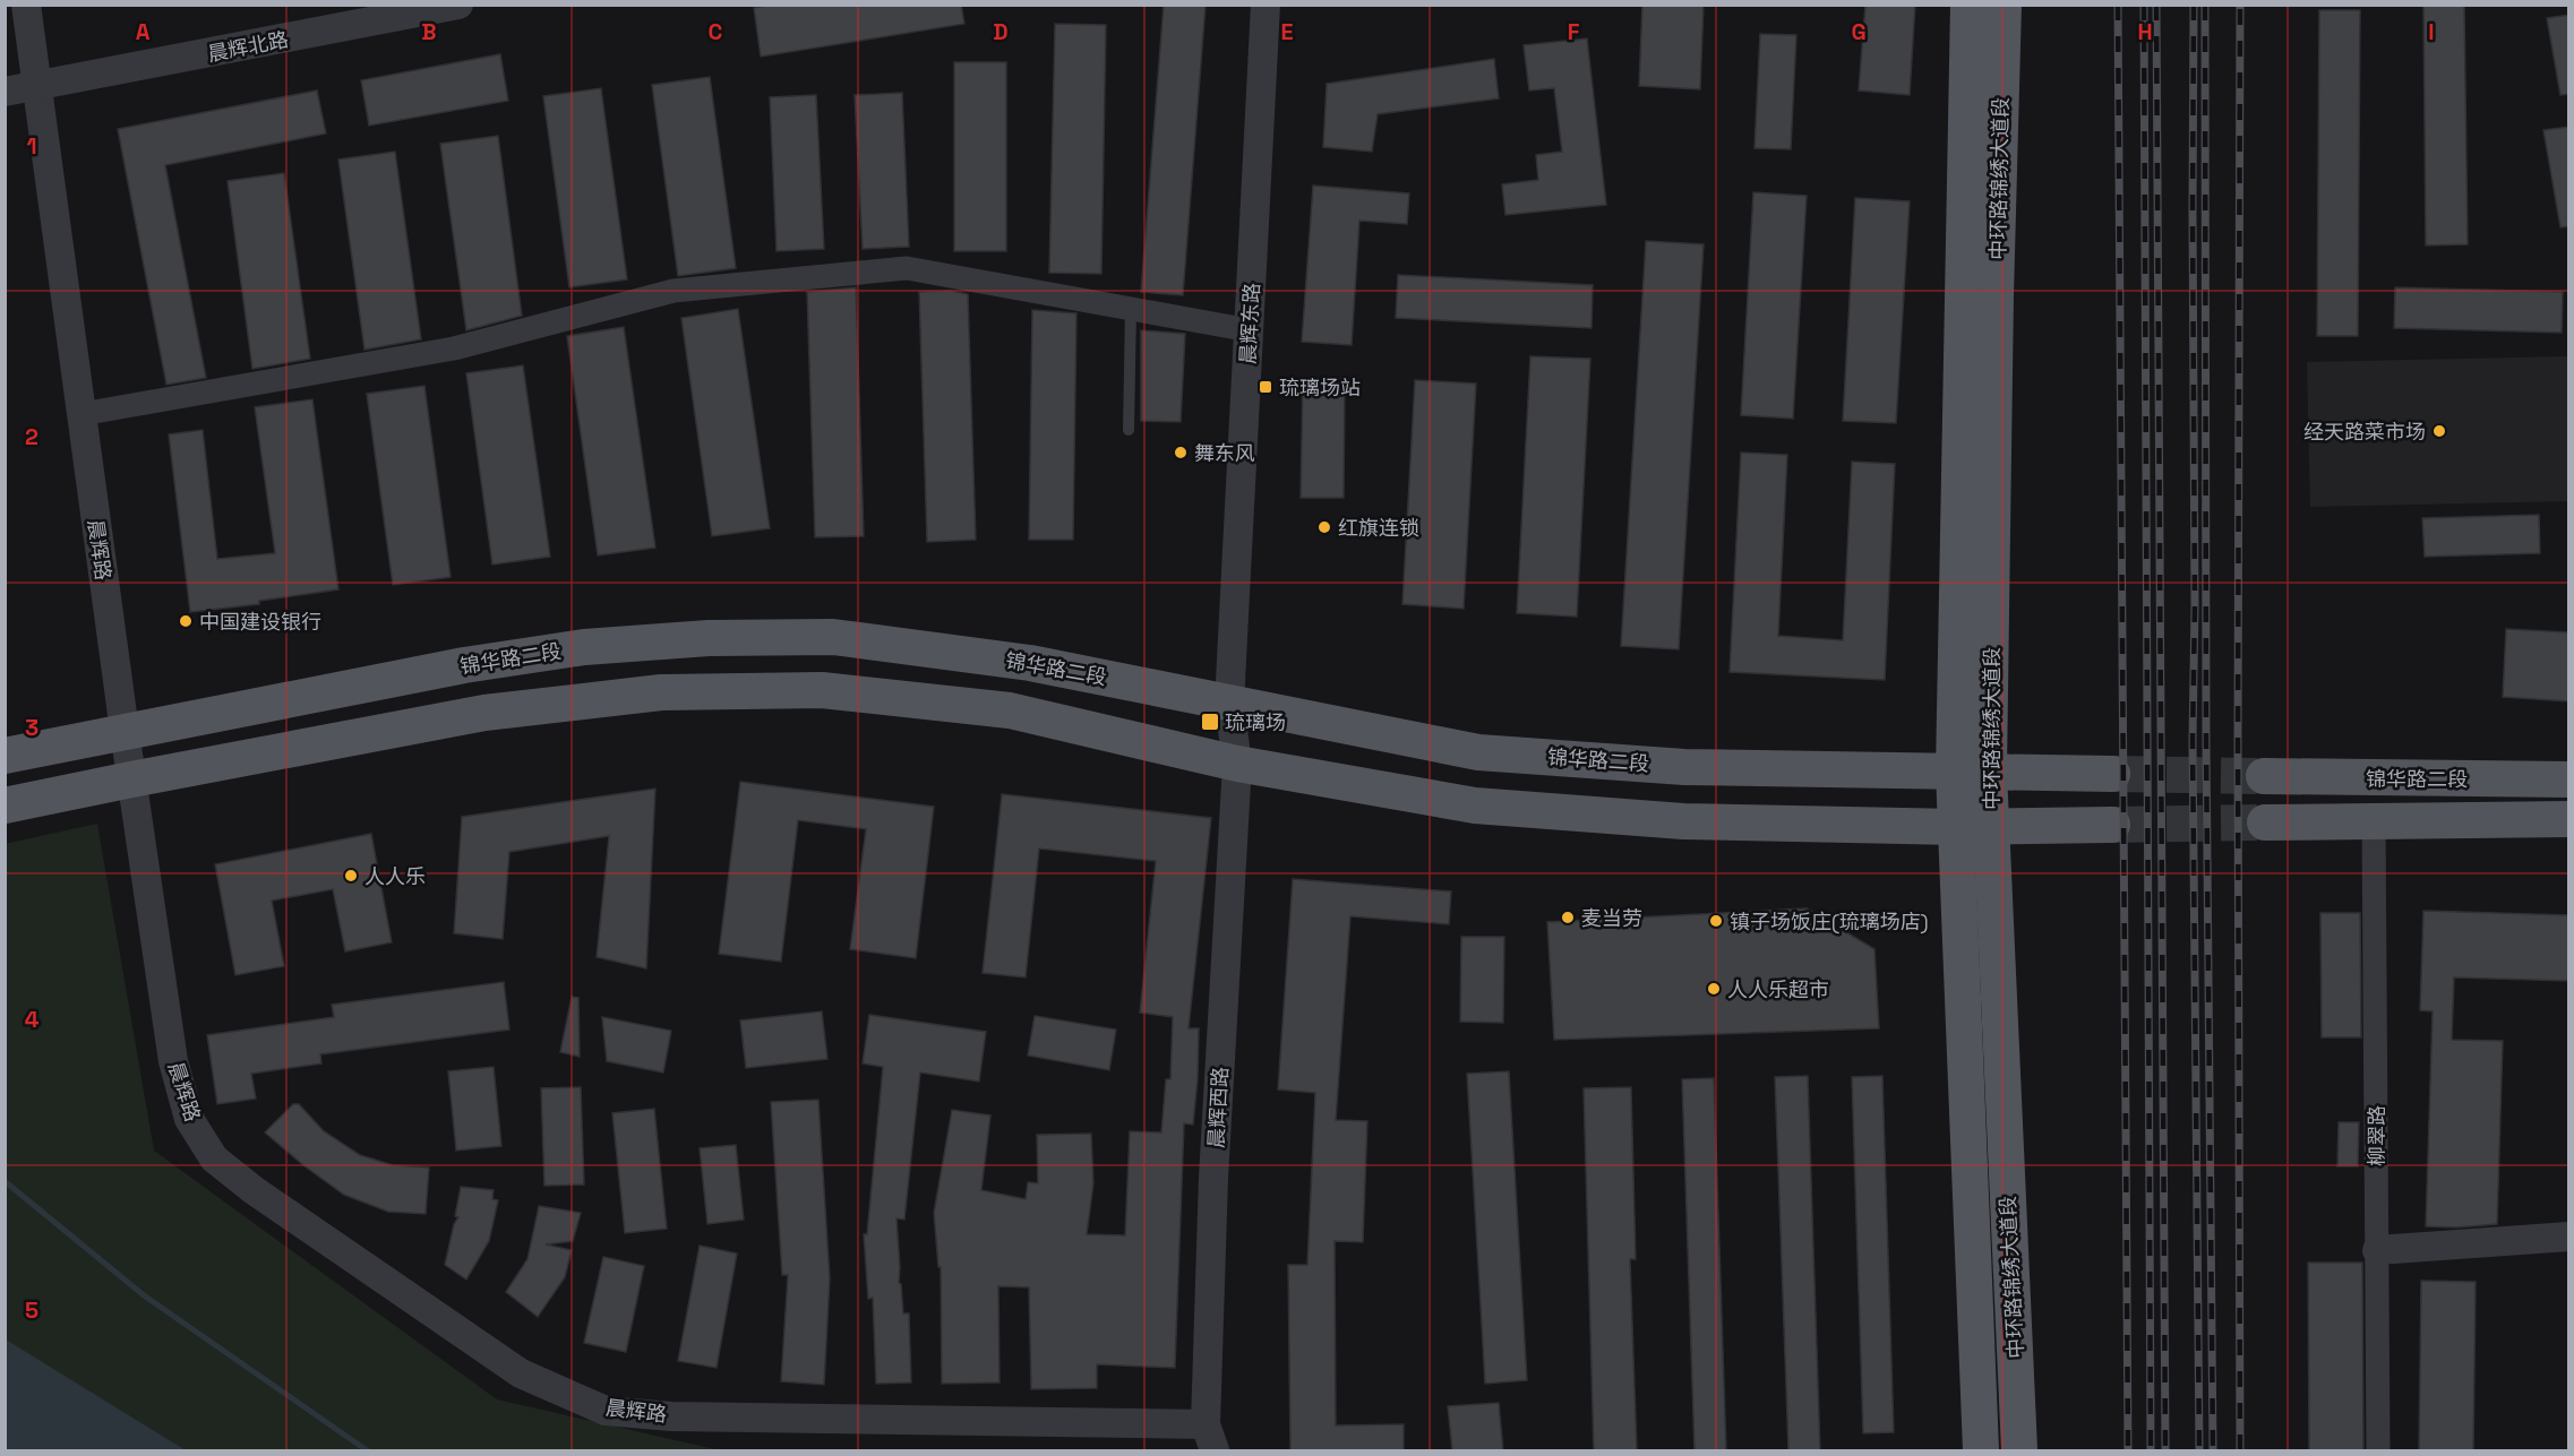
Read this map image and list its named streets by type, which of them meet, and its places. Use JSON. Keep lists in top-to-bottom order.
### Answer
{
  "streets": {
    "main road": ["中环路锦绣大道段", "锦华路二段"],
    "street": [
      "晨辉北路",
      "晨辉东路",
      "晨辉路",
      "晨辉西路",
      "柳翠路"
    ]
  },
  "crossings": [
    ["晨辉北路", "晨辉路"],
    ["中环路锦绣大道段", "锦华路二段"],
    ["晨辉东路", "锦华路二段"],
    ["晨辉东路", "晨辉西路"],
    ["晨辉路", "锦华路二段"],
    ["晨辉路", "晨辉西路"],
    ["锦华路二段", "柳翠路"]
  ],
  "places": {
    "transit": ["琉璃场站", "琉璃场"],
    "other": [
      "经天路菜市场",
      "舞东风",
      "红旗连锁",
      "中国建设银行",
      "人人乐",
      "麦当劳",
      "镇子场饭庄(琉璃场店)",
      "人人乐超市"
    ]
  },
  "grid": {
    "columns": [
      "A",
      "B",
      "C",
      "D",
      "E",
      "F",
      "G",
      "H",
      "I"
    ],
    "rows": [
      "1",
      "2",
      "3",
      "4",
      "5"
    ]
  }
}
